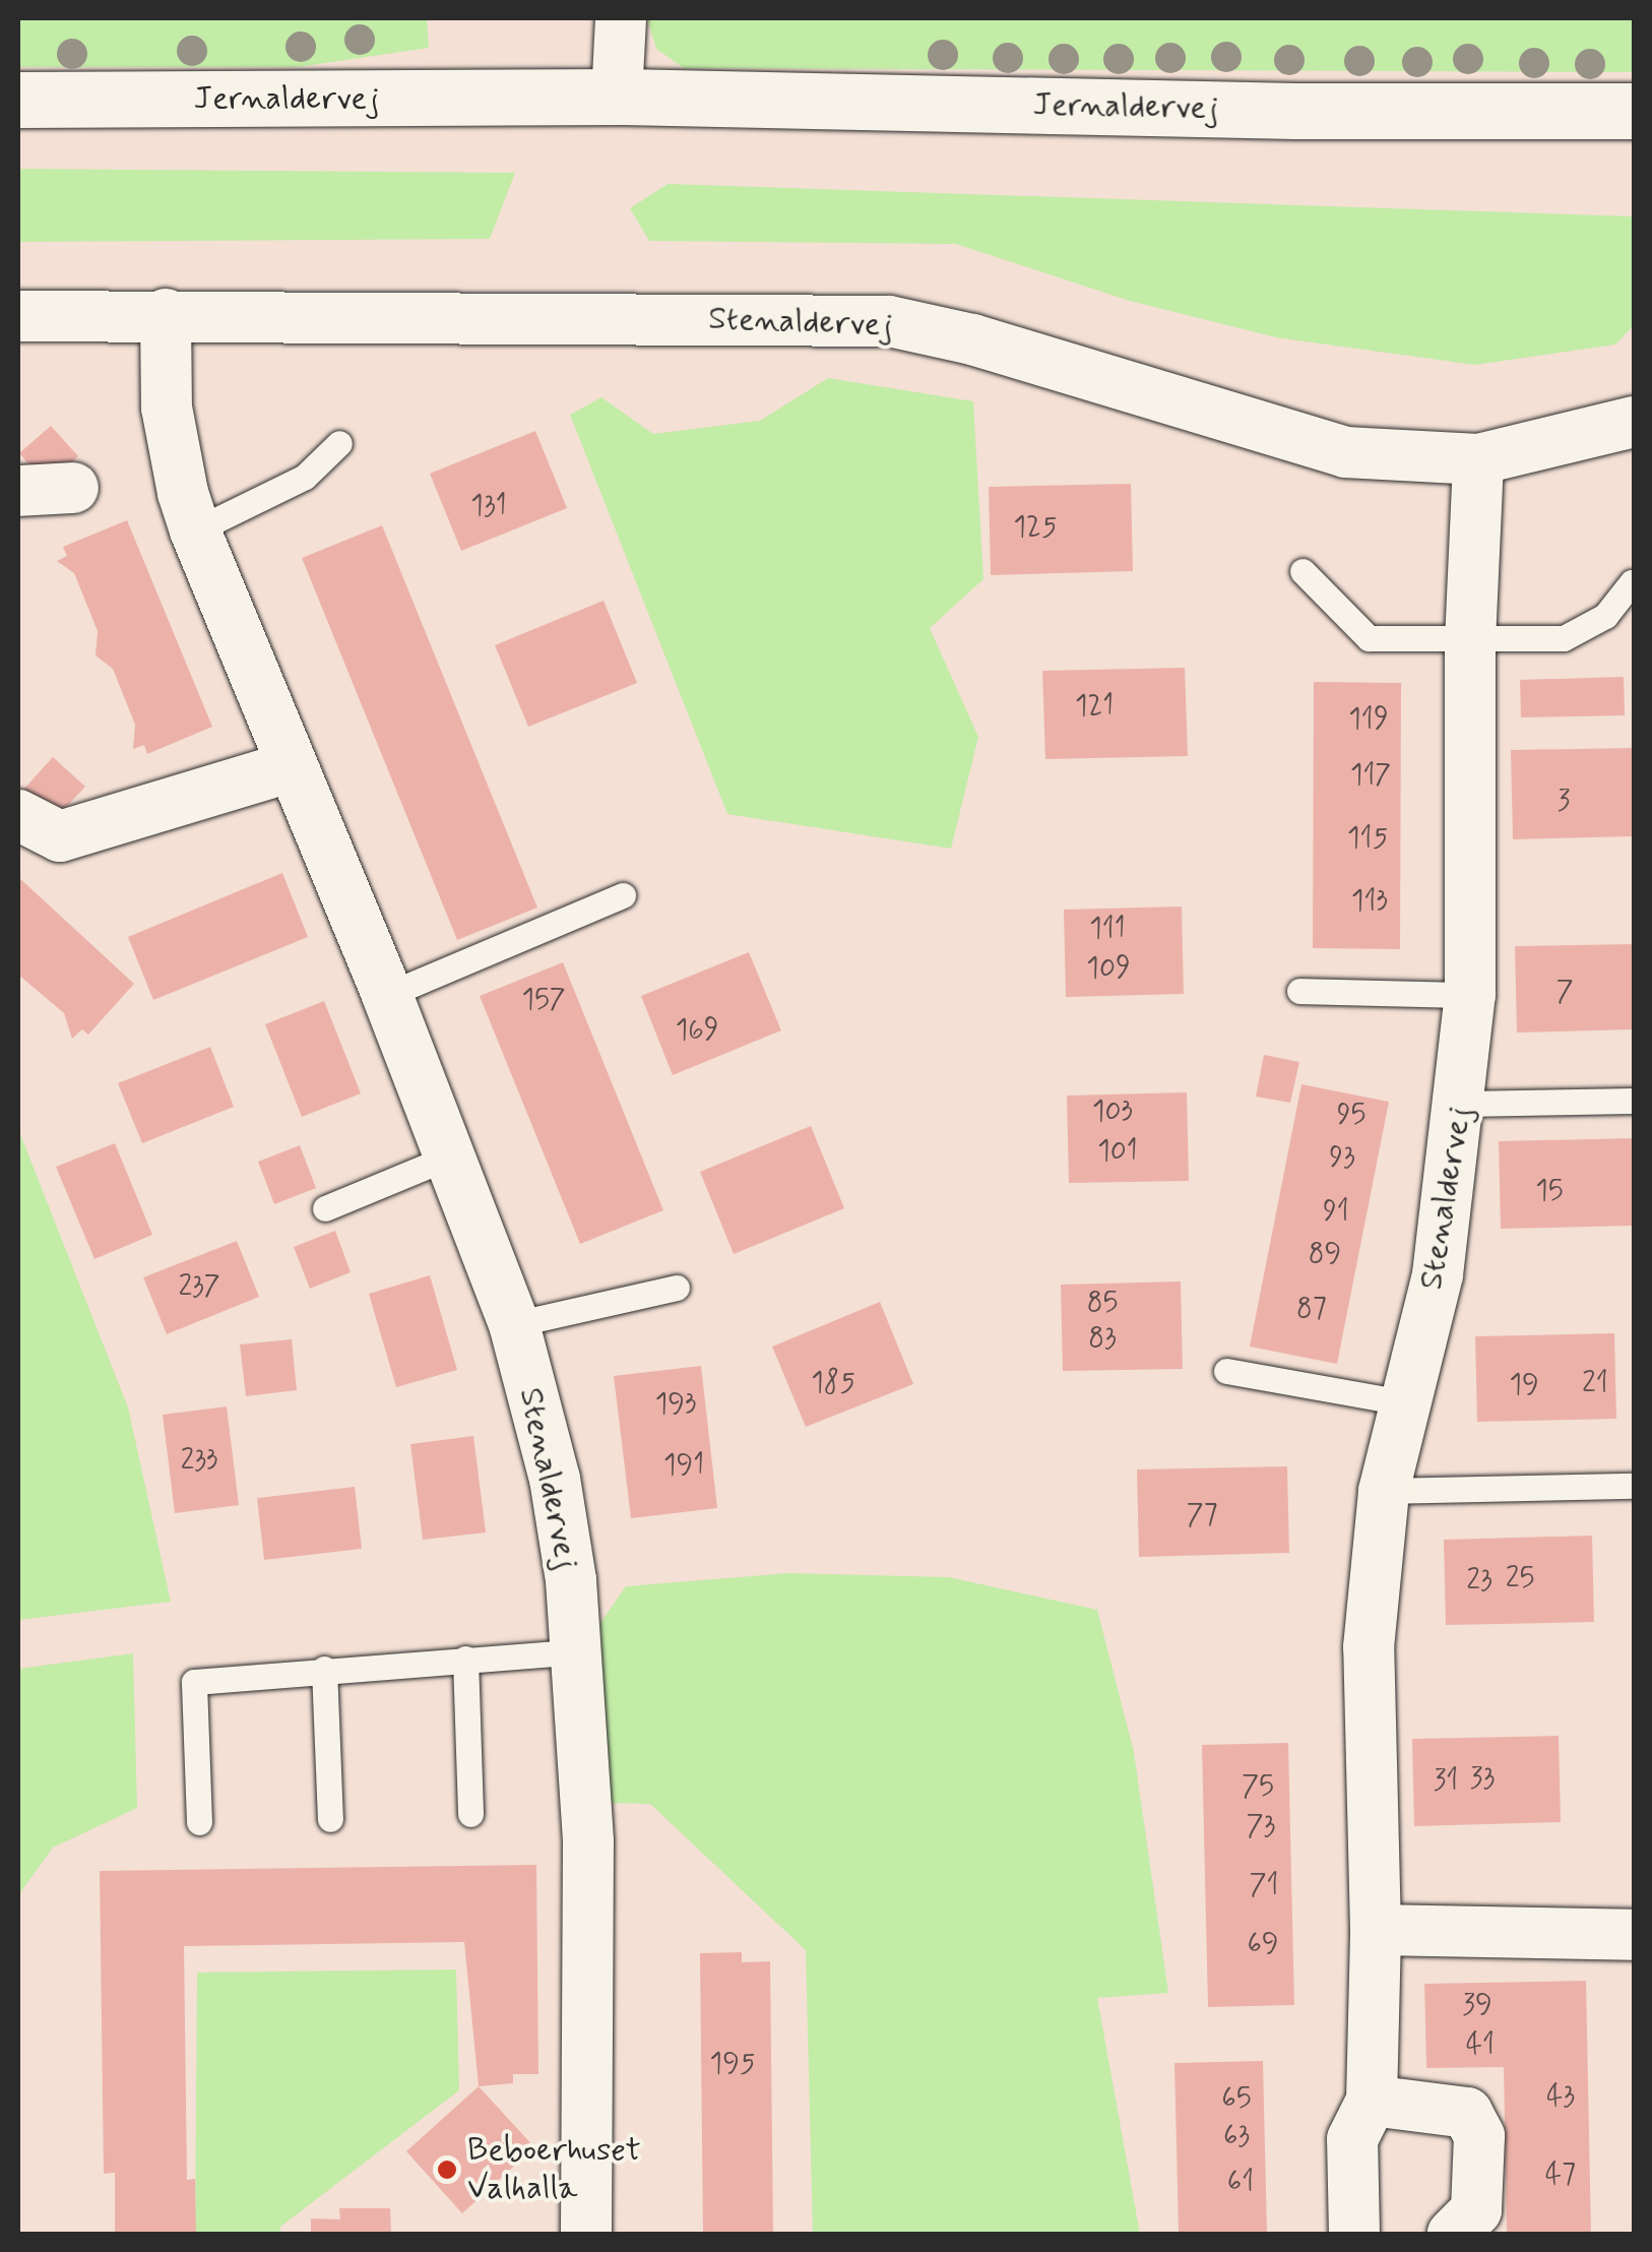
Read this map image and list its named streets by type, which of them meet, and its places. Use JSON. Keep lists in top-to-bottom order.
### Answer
{
  "streets": {
    "street": ["Jernaldervej", "Stenaldervej"]
  },
  "places": ["Beboerhuset Valhalla"],
  "house_numbers": [
    "131",
    "125",
    "121",
    "119",
    "117",
    "3",
    "115",
    "113",
    "111",
    "109",
    "7",
    "157",
    "169",
    "103",
    "95",
    "101",
    "93",
    "15",
    "91",
    "89",
    "237",
    "85",
    "87",
    "83",
    "185",
    "21",
    "19",
    "193",
    "233",
    "191",
    "77",
    "25",
    "23",
    "33",
    "31",
    "75",
    "73",
    "71",
    "69",
    "39",
    "41",
    "195",
    "43",
    "65",
    "63",
    "47",
    "61"
  ]
}
